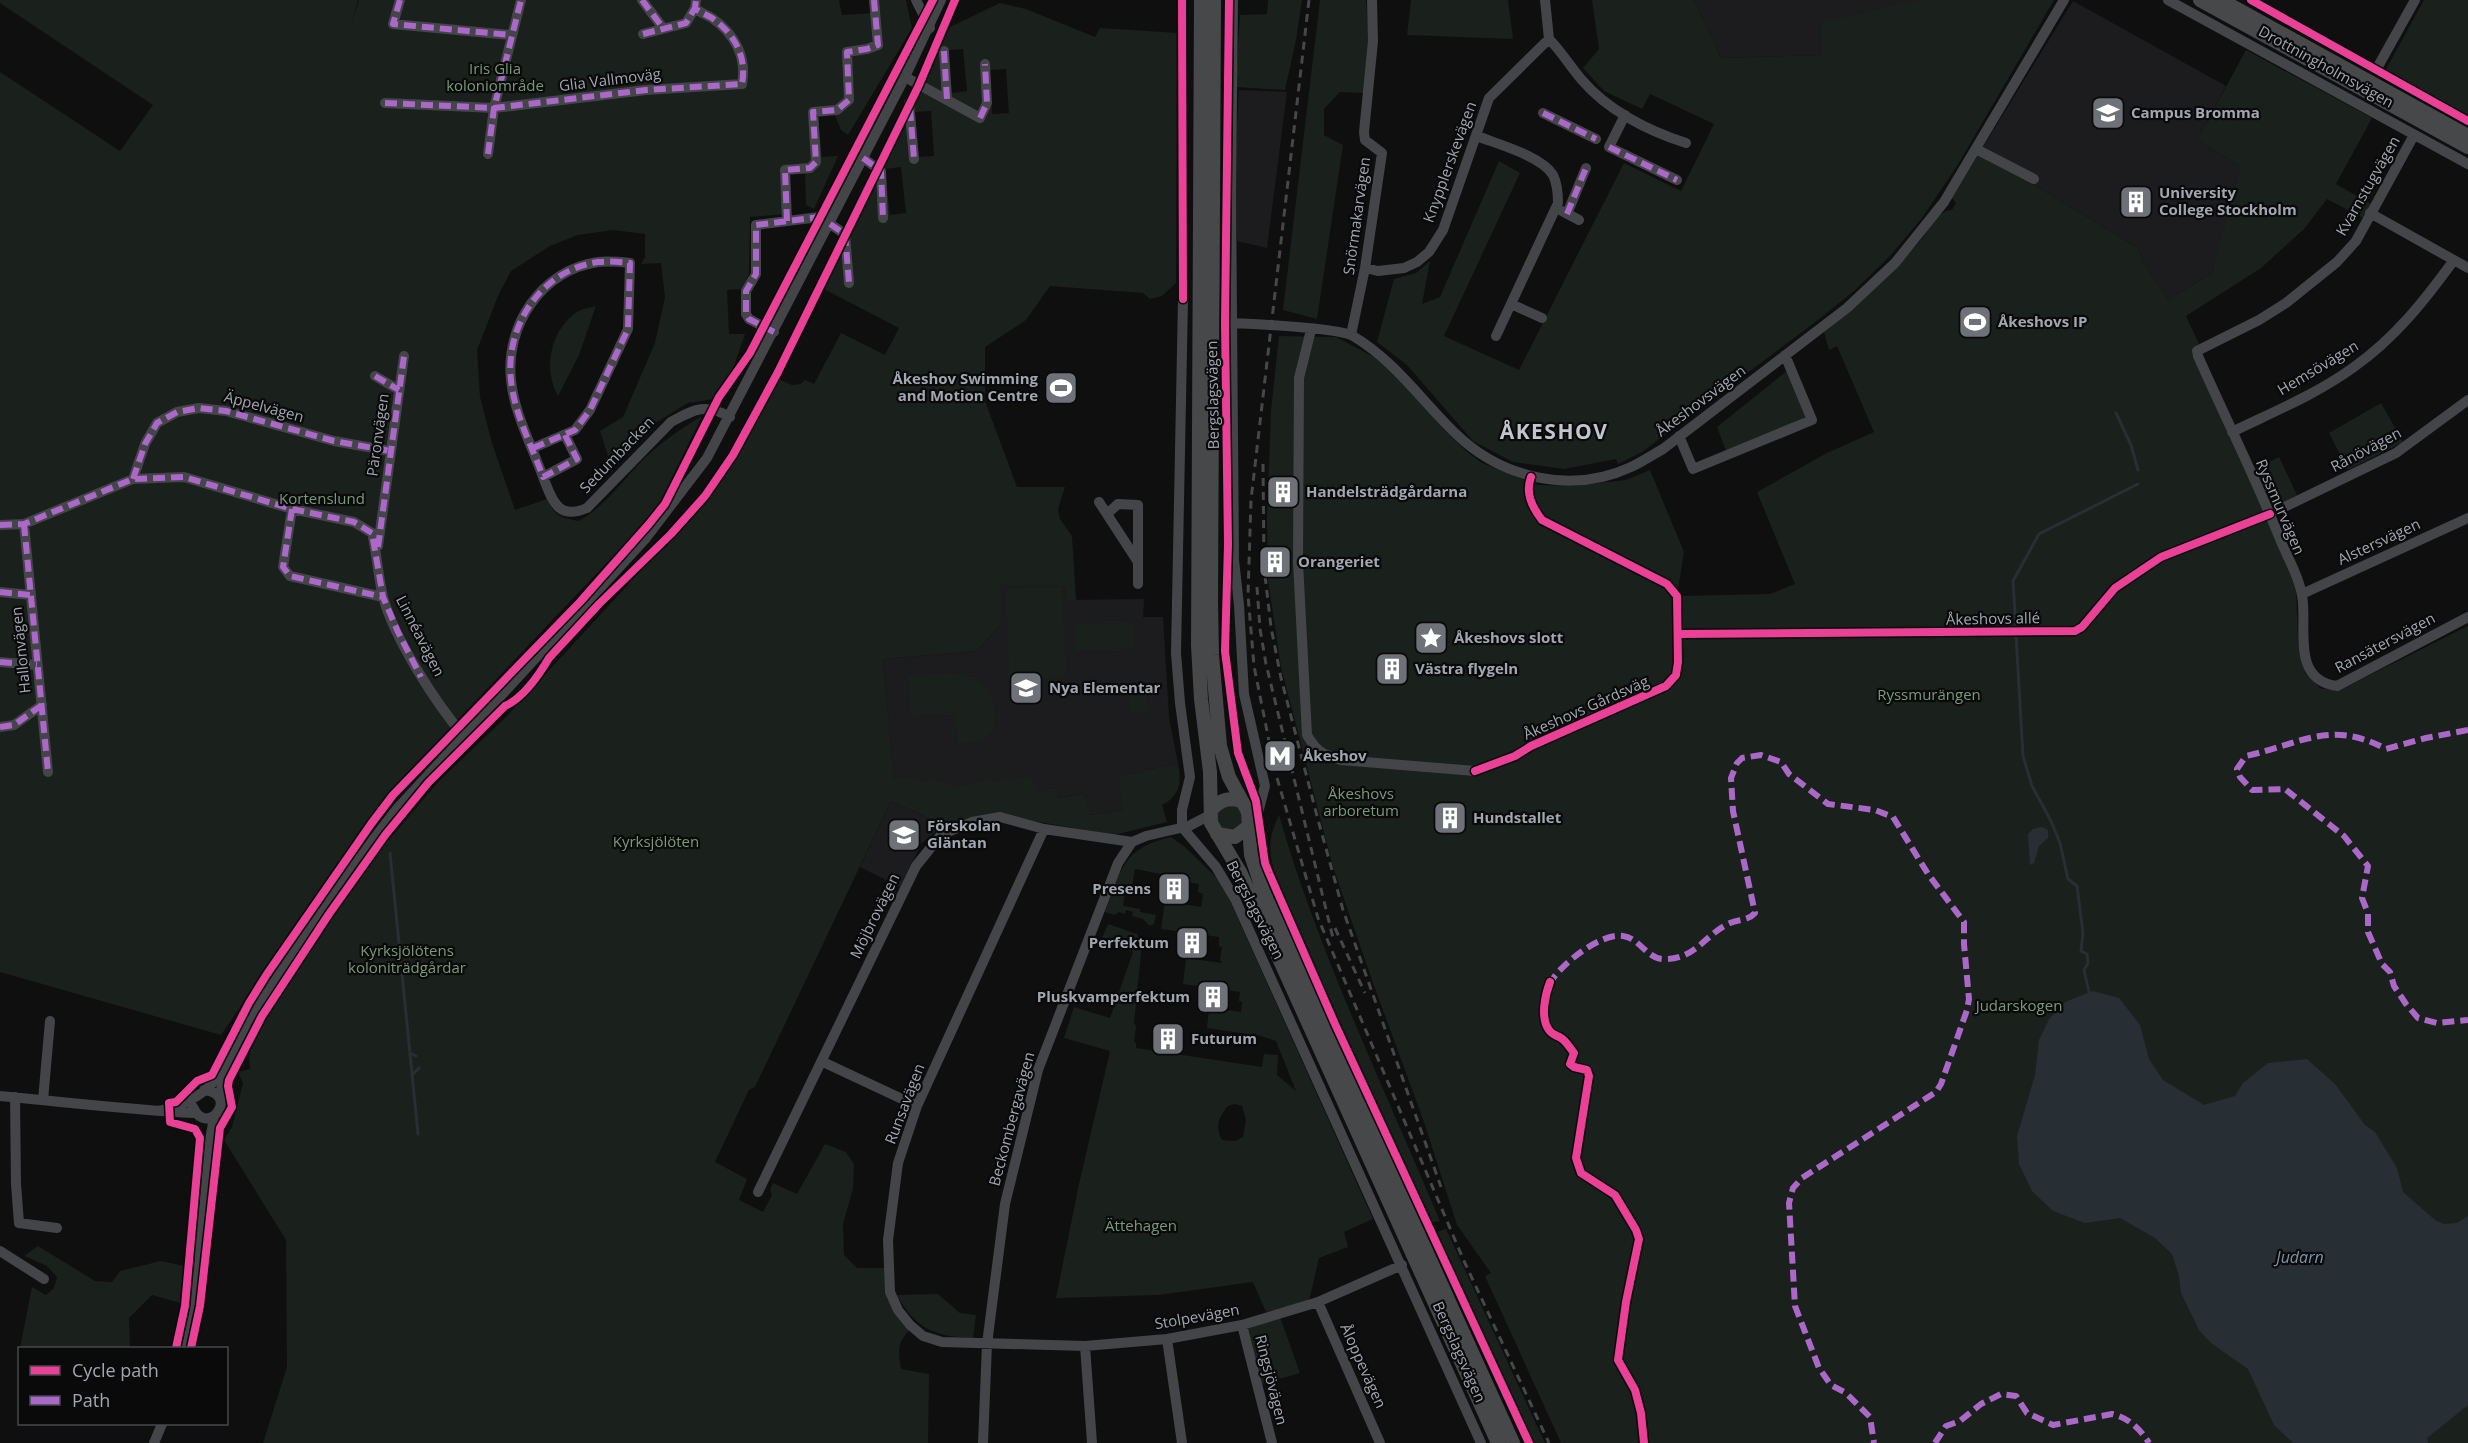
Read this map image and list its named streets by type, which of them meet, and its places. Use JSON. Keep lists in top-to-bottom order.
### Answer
{
  "streets": {
    "main road": ["Drottningholmsvägen", "Bergslagsvägen"],
    "street": [
      "Glia Vallmoväg",
      "Knypplerskevägen",
      "Kvarnstugvägen",
      "Snörmakarvägen",
      "Hemsövägen",
      "Åkeshovsvägen",
      "Äppelvägen",
      "Päronvägen",
      "Rånövägen",
      "Sedumbacken",
      "Ryssmurvägen",
      "Alstersvägen",
      "Linnéavägen",
      "Ransätersvägen",
      "Hallonvägen",
      "Möjbrovägen",
      "Runsavägen",
      "Beckombergavägen",
      "Stolpevägen",
      "Åloppevägen",
      "Ringsjövägen"
    ],
    "cycle path": ["Åkeshovs allé", "Åkeshovs Gårdsväg"]
  },
  "crossings": [
    ["Drottningholmsvägen", "Kvarnstugvägen"],
    ["Knypplerskevägen", "Snörmakarvägen"],
    ["Kvarnstugvägen", "Ryssmurvägen"],
    ["Snörmakarvägen", "Åkeshovsvägen"],
    ["Hemsövägen", "Ryssmurvägen"],
    ["Bergslagsvägen", "Åkeshovsvägen"],
    ["Bergslagsvägen", "Stolpevägen"],
    ["Äppelvägen", "Päronvägen"],
    ["Äppelvägen", "Linnéavägen"],
    ["Päronvägen", "Linnéavägen"],
    ["Rånövägen", "Ryssmurvägen"],
    ["Ryssmurvägen", "Alstersvägen"],
    ["Ryssmurvägen", "Ransätersvägen"],
    ["Linnéavägen", "Hallonvägen"],
    ["Möjbrovägen", "Runsavägen"],
    ["Möjbrovägen", "Beckombergavägen"],
    ["Runsavägen", "Beckombergavägen"],
    ["Runsavägen", "Stolpevägen"],
    ["Beckombergavägen", "Stolpevägen"],
    ["Stolpevägen", "Åloppevägen"],
    ["Stolpevägen", "Ringsjövägen"]
  ],
  "districts": ["ÅKESHOV"],
  "water": ["Judarn"],
  "parks": [
    "Iris Glia koloniområde",
    "Kortenslund",
    "Ryssmurängen",
    "Åkeshovs arboretum",
    "Kyrksjölöten",
    "Kyrksjölötens koloniträdgårdar",
    "Judarskogen",
    "Ättehagen"
  ],
  "places": {
    "school or university": ["Campus Bromma", "Nya Elementar", "Förskolan Gläntan"],
    "building": [
      "University College Stockholm",
      "Handelsträdgårdarna",
      "Orangeriet",
      "Västra flygeln",
      "Hundstallet",
      "Presens",
      "Perfektum",
      "Pluskvamperfektum",
      "Futurum"
    ],
    "sports": ["Åkeshovs IP", "Åkeshov Swimming and Motion Centre"],
    "place": ["Åkeshovs slott"],
    "metro station": ["Åkeshov"]
  },
  "legend": ["Cycle path", "Path"]
}
